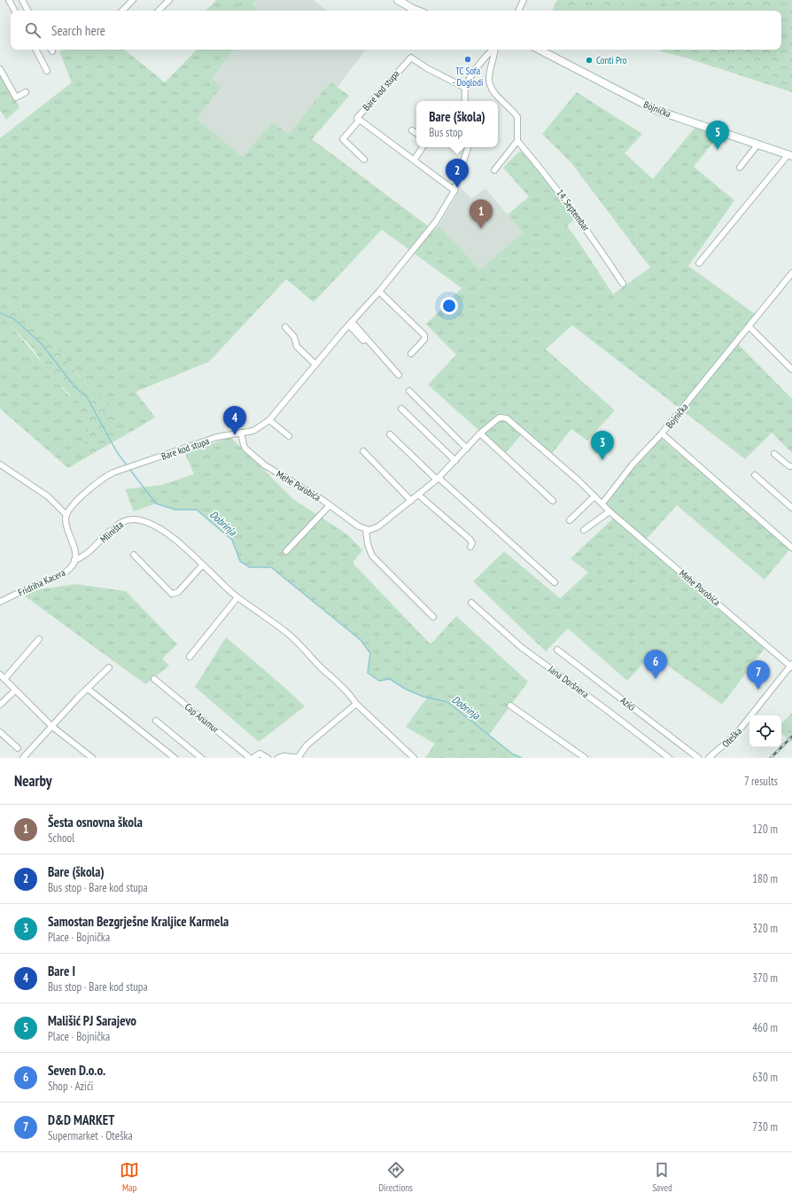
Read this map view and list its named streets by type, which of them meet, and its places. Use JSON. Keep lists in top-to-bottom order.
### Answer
{
  "streets": {
    "main road": ["Bojnička"],
    "street": [
      "Bare kod stupa",
      "14. Septembar",
      "Mehe Porobića",
      "Mliništa",
      "Fridriha Kacera",
      "Jana Doršnera",
      "Azići",
      "Cap Anamur",
      "Oteška"
    ]
  },
  "crossings": [
    ["Bare kod stupa", "Mehe Porobića"],
    ["Bare kod stupa", "Fridriha Kacera"],
    ["Bojnička", "Mehe Porobića"],
    ["Mehe Porobića", "Oteška"],
    ["Mliništa", "Fridriha Kacera"]
  ],
  "water": ["Dobrinja"],
  "places": ["TC Sofa - Doglodi", "Conti Pro"],
  "page": {
    "search": "Search here",
    "popup": ["Bare (škola)", "Bus stop"],
    "pins": [
      "5",
      "2",
      "1",
      "4",
      "3",
      "6",
      "7"
    ],
    "heading": ["Nearby", "7 results"],
    "list": [
      {
        "mark": "1",
        "name": "Šesta osnovna škola",
        "note": "School",
        "value": "120 m"
      },
      {
        "mark": "2",
        "name": "Bare (škola)",
        "note": "Bus stop · Bare kod stupa",
        "value": "180 m"
      },
      {
        "mark": "3",
        "name": "Samostan Bezgrješne Kraljice Karmela",
        "note": "Place · Bojnička",
        "value": "320 m"
      },
      {
        "mark": "4",
        "name": "Bare I",
        "note": "Bus stop · Bare kod stupa",
        "value": "370 m"
      },
      {
        "mark": "5",
        "name": "Mališić PJ Sarajevo",
        "note": "Place · Bojnička",
        "value": "460 m"
      },
      {
        "mark": "6",
        "name": "Seven D.o.o.",
        "note": "Shop · Azići",
        "value": "630 m"
      },
      {
        "mark": "7",
        "name": "D&D MARKET",
        "note": "Supermarket · Oteška",
        "value": "730 m"
      }
    ],
    "nav": ["Map", "Directions", "Saved"]
  }
}
